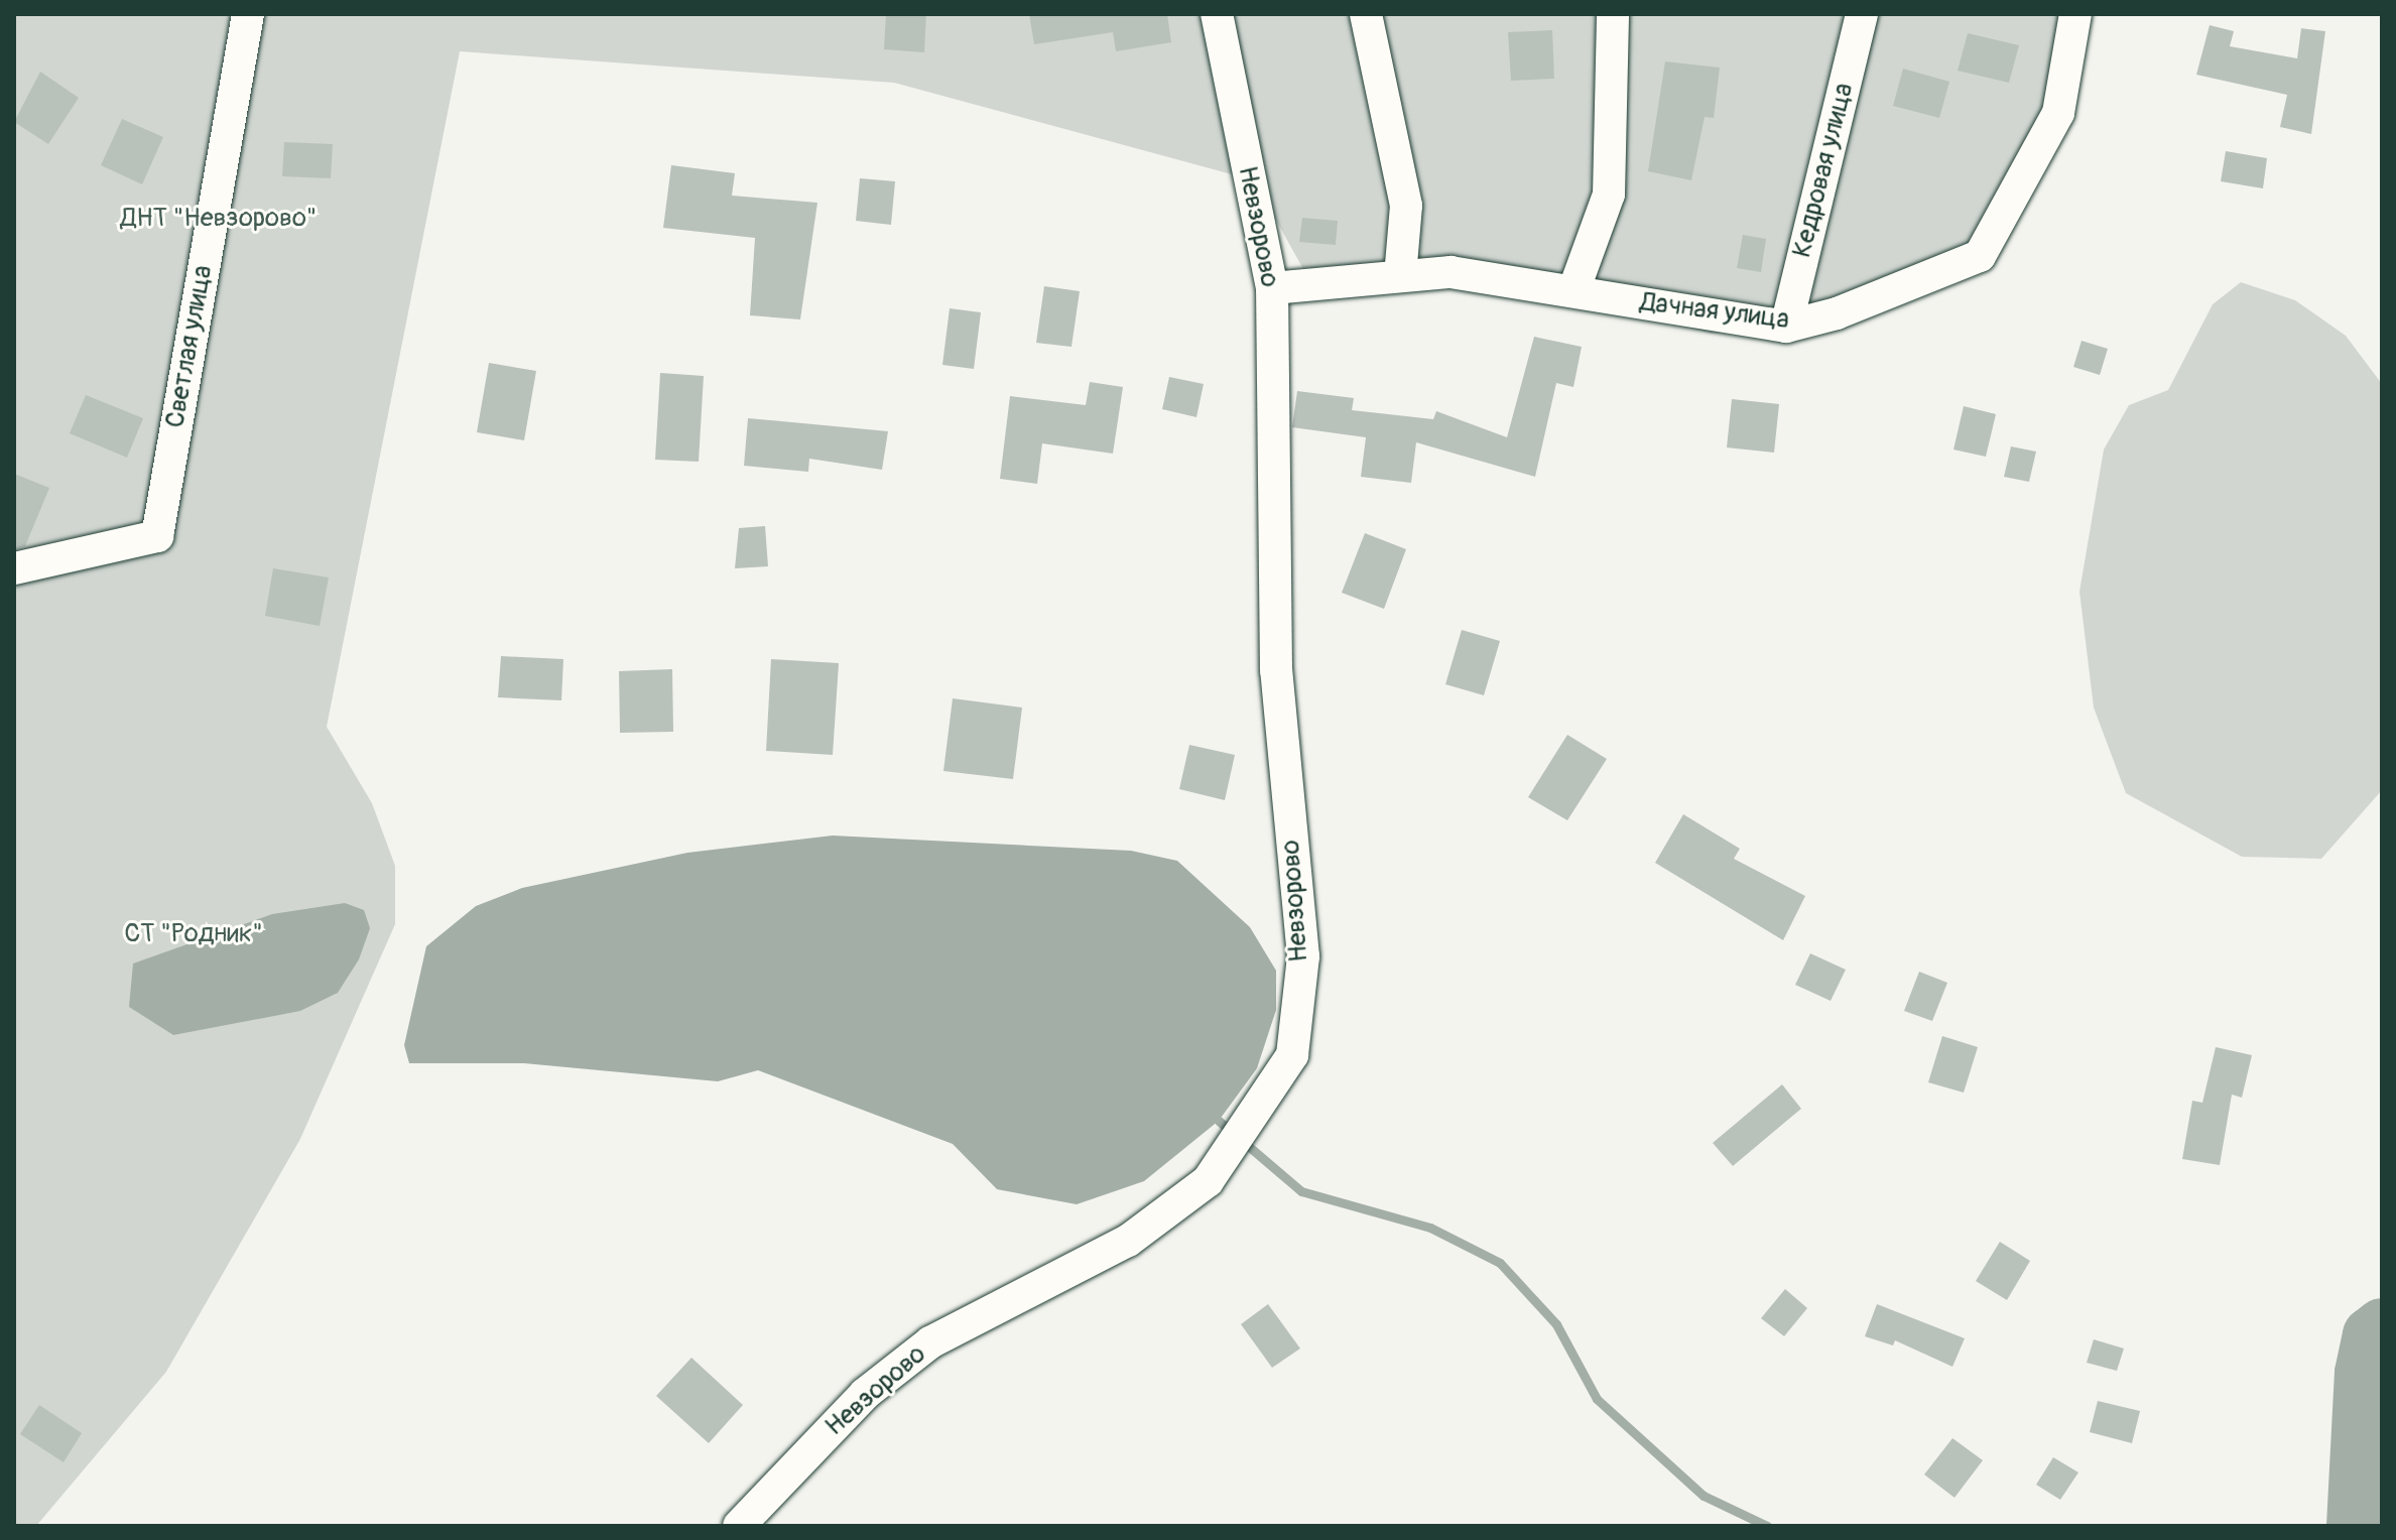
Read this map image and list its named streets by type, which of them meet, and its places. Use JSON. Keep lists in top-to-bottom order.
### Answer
{
  "streets": {
    "street": [
      "Кедровая улица",
      "Невзорово",
      "Дачная улица",
      "Светлая улица"
    ]
  },
  "crossings": [
    ["Кедровая улица", "Дачная улица"],
    ["Невзорово", "Дачная улица"]
  ],
  "parks": ["ДНТ \"Невзорово\"", "СТ \"Родник\""]
}
